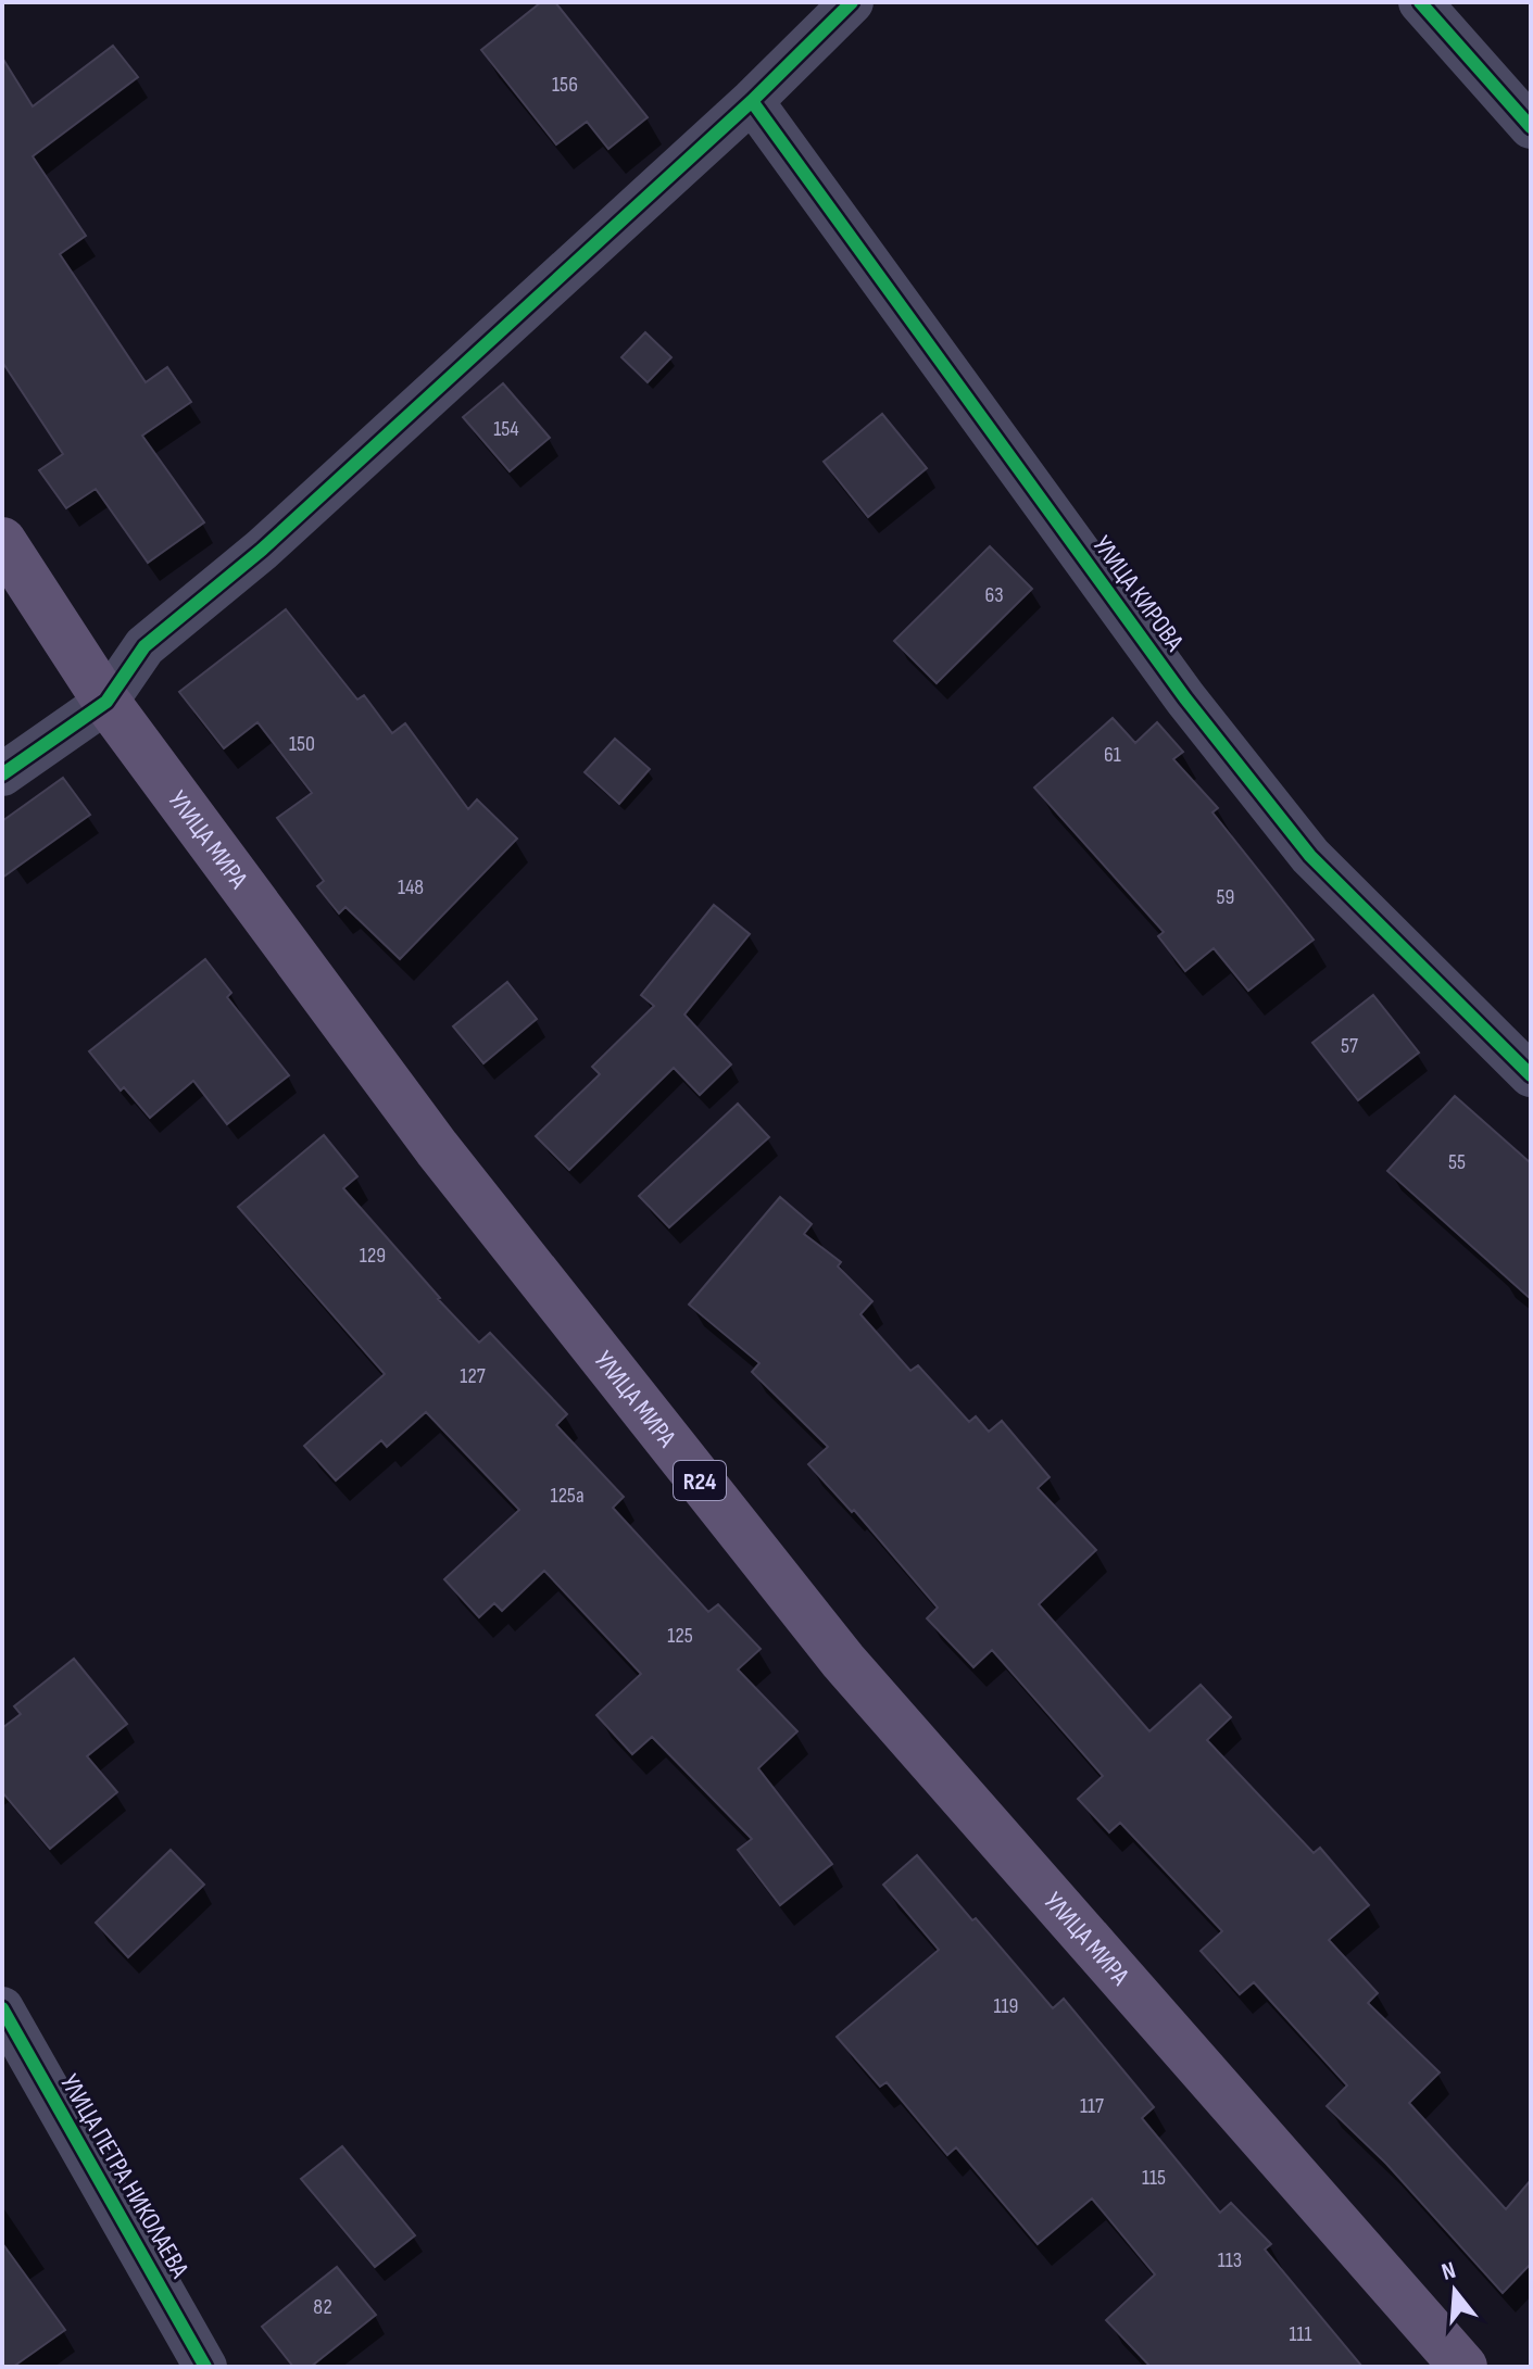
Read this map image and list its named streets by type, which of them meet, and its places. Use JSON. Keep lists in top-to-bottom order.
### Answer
{
  "streets": {
    "main road": ["УЛИЦА МИРА", "R24"],
    "street": ["УЛИЦА КИРОВА", "УЛИЦА ПЕТРА НИКОЛАЕВА"]
  },
  "house_numbers": [
    "156",
    "154",
    "63",
    "150",
    "61",
    "148",
    "59",
    "57",
    "55",
    "129",
    "127",
    "125а",
    "125",
    "119",
    "117",
    "115",
    "113",
    "82",
    "111"
  ],
  "north": "top"
}
